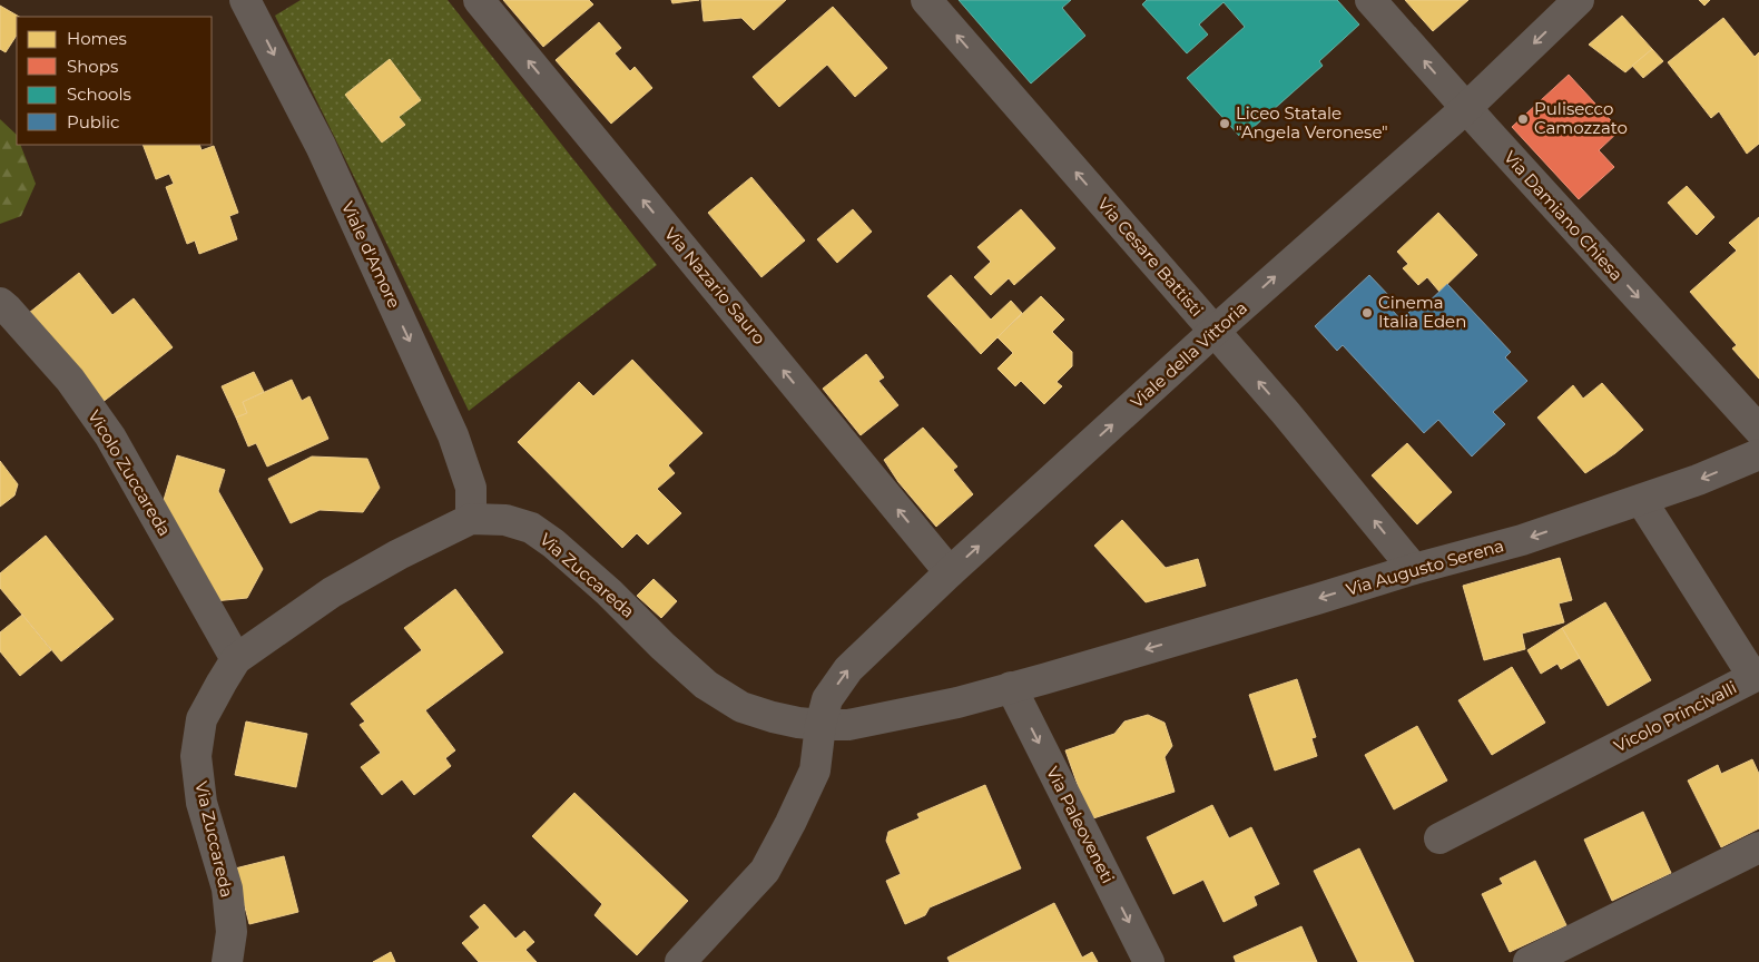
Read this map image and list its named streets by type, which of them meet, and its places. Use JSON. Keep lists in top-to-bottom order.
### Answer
{
  "streets": {
    "street": [
      "Via Damiano Chiesa",
      "Viale d'Amore",
      "Via Cesare Battisti",
      "Via Nazario Sauro",
      "Viale della Vittoria",
      "Vicolo Zuccareda",
      "Via Augusto Serena",
      "Via Zuccareda",
      "Vicolo Princivalli",
      "Via Paleoveneti"
    ]
  },
  "crossings": [
    ["Via Damiano Chiesa", "Viale della Vittoria"],
    ["Viale d'Amore", "Via Zuccareda"],
    ["Via Cesare Battisti", "Viale della Vittoria"],
    ["Via Cesare Battisti", "Via Augusto Serena"],
    ["Via Nazario Sauro", "Viale della Vittoria"],
    ["Viale della Vittoria", "Via Zuccareda"],
    ["Vicolo Zuccareda", "Via Zuccareda"],
    ["Via Augusto Serena", "Via Zuccareda"],
    ["Via Augusto Serena", "Vicolo Princivalli"],
    ["Via Zuccareda", "Via Paleoveneti"]
  ],
  "one_way": [
    "Viale d'Amore",
    "Via Cesare Battisti",
    "Via Nazario Sauro",
    "Via Augusto Serena",
    "Via Paleoveneti"
  ],
  "places": ["Pulisecco Camozzato", "Liceo Statale \"Angela Veronese\"", "Cinema Italia Eden"],
  "legend": [
    "Homes",
    "Shops",
    "Schools",
    "Public"
  ]
}
